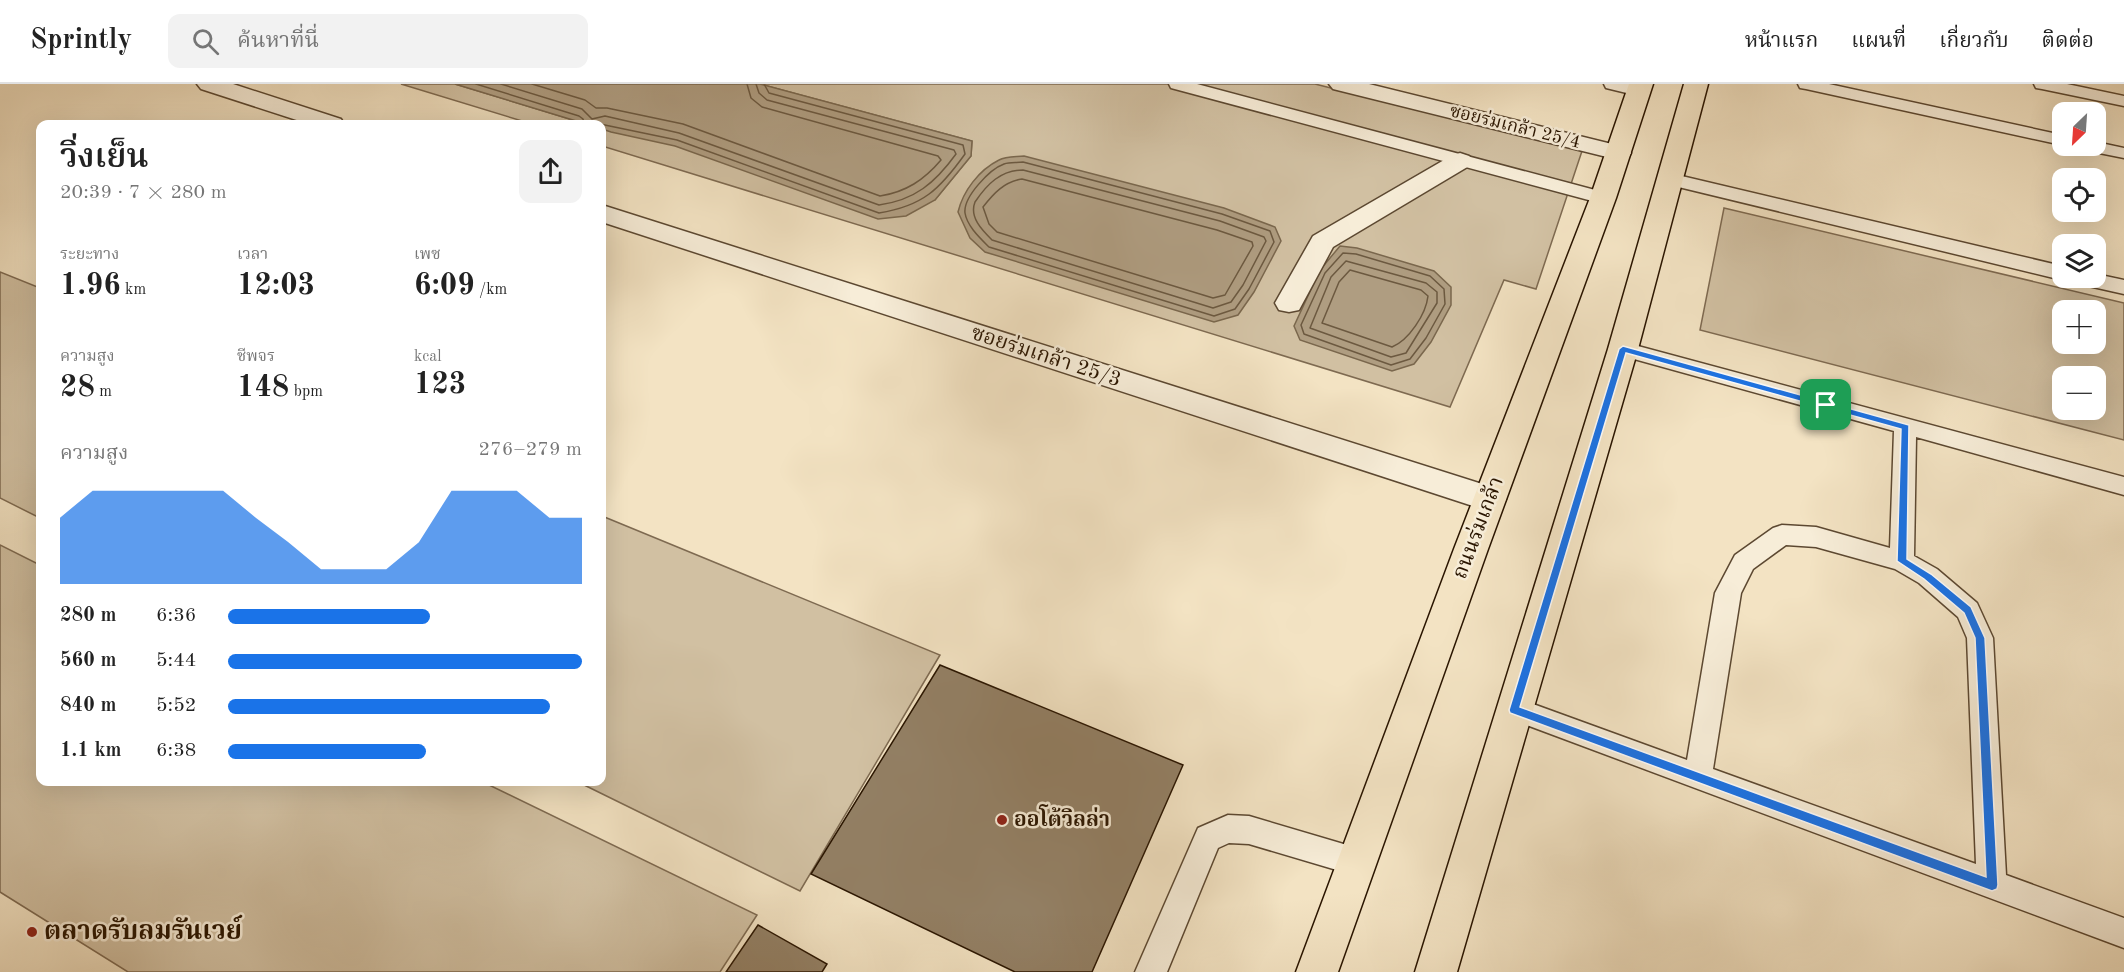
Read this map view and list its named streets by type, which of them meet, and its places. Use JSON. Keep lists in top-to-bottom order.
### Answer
{
  "streets": {
    "main road": ["ถนนร่มเกล้า"],
    "street": ["ซอยร่มเกล้า 25/4", "ซอยร่มเกล้า 25/3"]
  },
  "crossings": [
    ["ซอยร่มเกล้า 25/4", "ถนนร่มเกล้า"],
    ["ซอยร่มเกล้า 25/3", "ถนนร่มเกล้า"]
  ],
  "places": ["ออโต้วิลล่า", "ตลาดรับลมรันเวย์"],
  "north": "bottom left",
  "page": {
    "header": "Sprintly",
    "search": "ค้นหาที่นี่",
    "nav": [
      "หน้าแรก",
      "แผนที่",
      "เกี่ยวกับ",
      "ติดต่อ"
    ],
    "map_buttons": ["+", "−"],
    "heading": ["วิ่งเย็น", "20:39 · 7 × 280 m"],
    "stats": [
      ["ระยะทาง", "1.96 km"],
      ["เวลา", "12:03"],
      ["เพซ", "6:09 /km"],
      ["ความสูง", "28 m"],
      ["ชีพจร", "148 bpm"],
      ["kcal", "123"]
    ],
    "chart": ["ความสูง", "276–279 m"],
    "list": [
      {
        "name": "280 m",
        "note": "6:36"
      },
      {
        "name": "560 m",
        "note": "5:44"
      },
      {
        "name": "840 m",
        "note": "5:52"
      },
      {
        "name": "1.1 km",
        "note": "6:38"
      }
    ]
  }
}
